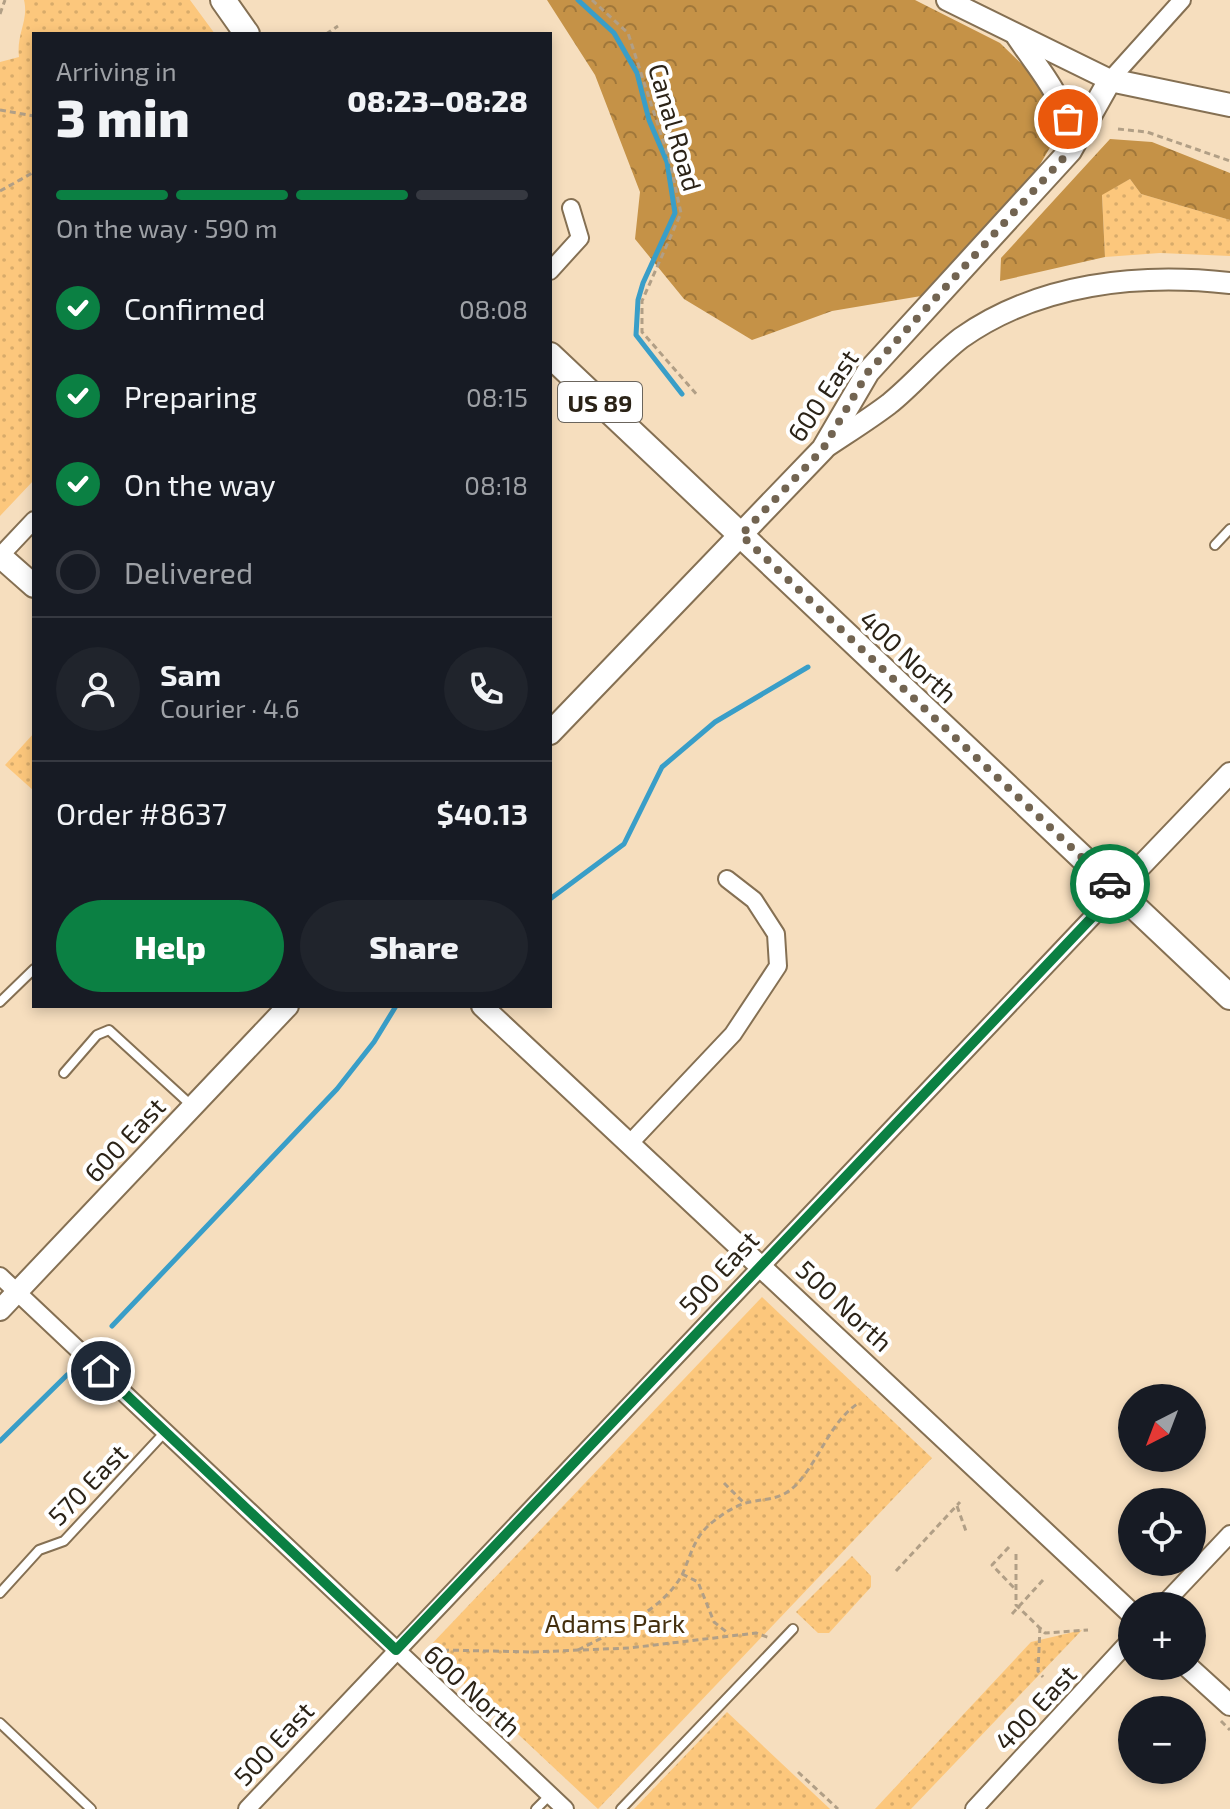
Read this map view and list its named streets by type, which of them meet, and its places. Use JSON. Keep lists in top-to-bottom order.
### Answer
{
  "streets": {
    "main road": ["600 East", "US 89", "400 North"],
    "street": [
      "500 East",
      "500 North",
      "600 North",
      "400 East"
    ],
    "lane": ["570 East"],
    "path": ["Canal Road"]
  },
  "crossings": [
    ["600 East", "400 North"],
    ["600 East", "600 North"],
    ["400 North", "500 East"],
    ["500 East", "500 North"],
    ["500 East", "600 North"],
    ["570 East", "600 North"]
  ],
  "parks": ["Adams Park"],
  "north": "bottom left",
  "page": {
    "heading": ["3 min", "Arriving in", "08:23–08:28"],
    "panel": [
      "Sam",
      "Courier · 4.6",
      "Order #8637",
      "$40.13"
    ],
    "bar": "On the way · 590 m",
    "list": [
      ["Confirmed", "08:08"],
      ["Preparing", "08:15"],
      ["On the way", "08:18"],
      "Delivered"
    ],
    "buttons": ["Help", "Share"],
    "map_buttons": ["+", "−"]
  }
}
